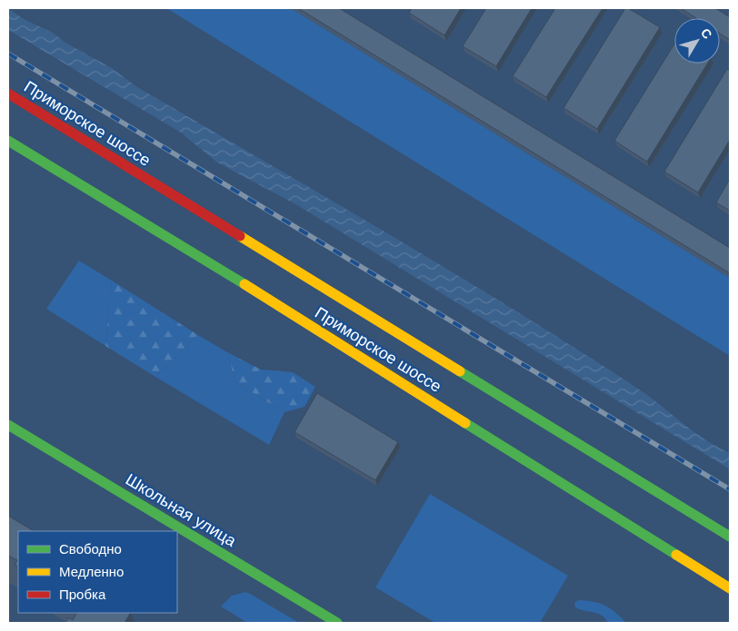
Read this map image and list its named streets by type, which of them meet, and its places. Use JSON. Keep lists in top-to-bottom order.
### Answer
{
  "streets": {
    "main road": ["Приморское шоссе", "Школьная улица"]
  },
  "legend": ["Свободно", "Медленно", "Пробка"],
  "north": "top right"
}
